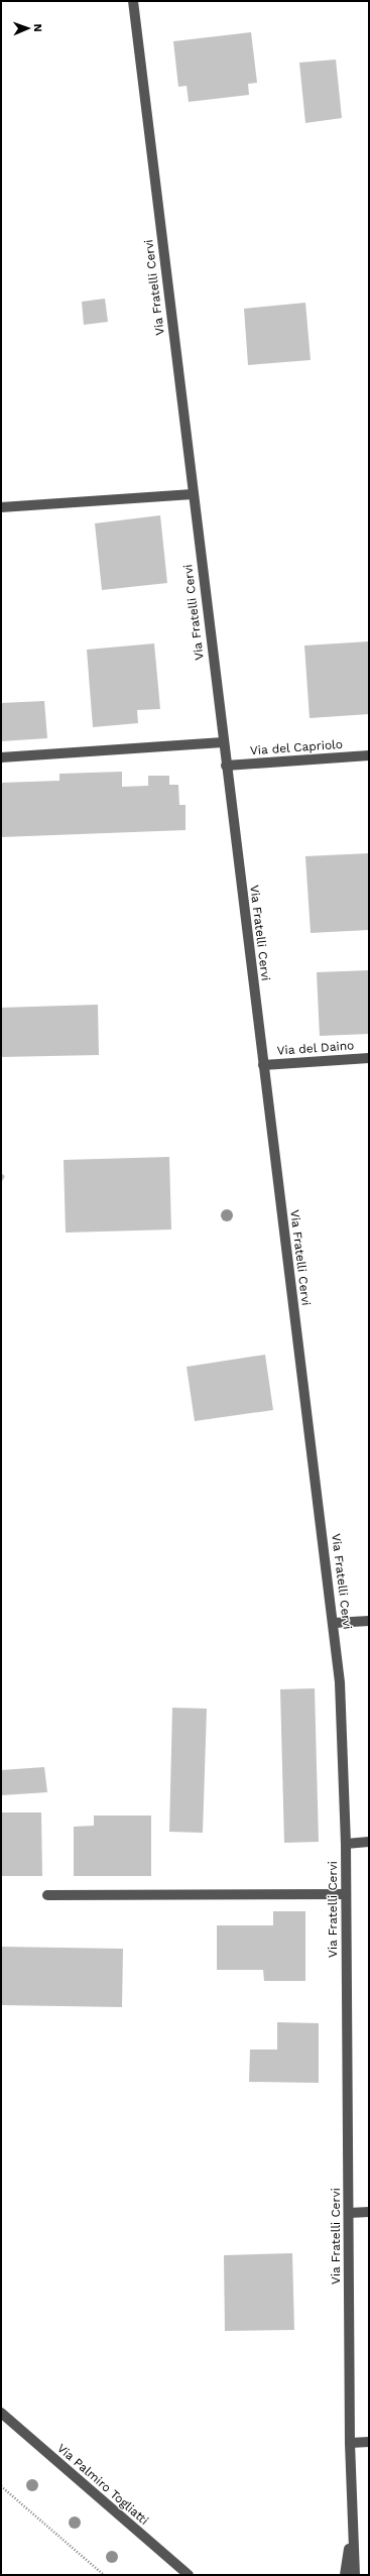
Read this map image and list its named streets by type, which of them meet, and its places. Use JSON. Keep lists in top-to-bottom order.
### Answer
{
  "streets": {
    "street": [
      "Via Fratelli Cervi",
      "Via del Capriolo",
      "Via del Daino",
      "Via Palmiro Togliatti"
    ]
  },
  "crossings": [
    ["Via Fratelli Cervi", "Via del Capriolo"],
    ["Via Fratelli Cervi", "Via del Daino"]
  ],
  "north": "right"
}
